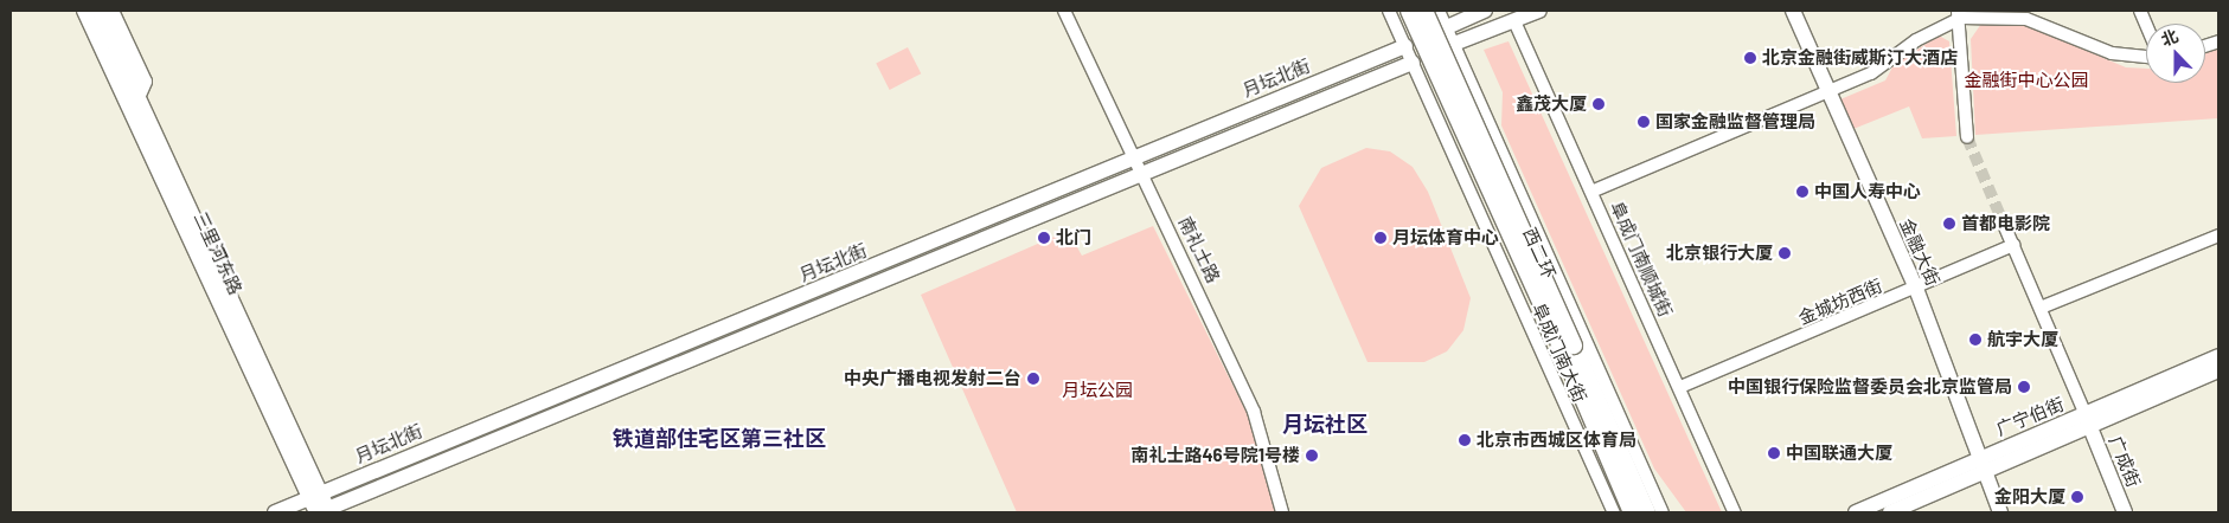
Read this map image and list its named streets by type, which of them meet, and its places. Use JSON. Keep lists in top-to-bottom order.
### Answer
{
  "streets": {
    "highway": ["西二环"],
    "main road": [
      "月坛北街",
      "金融大街",
      "三里河东路",
      "广宁伯街",
      "广成街"
    ],
    "street": [
      "南礼士路",
      "阜成门南顺城街",
      "金城坊西街",
      "阜成门南大街"
    ]
  },
  "crossings": [
    ["月坛北街", "南礼士路"],
    ["月坛北街", "三里河东路"],
    ["月坛北街", "阜成门南大街"],
    ["金融大街", "金城坊西街"],
    ["金融大街", "广宁伯街"],
    ["阜成门南顺城街", "金城坊西街"],
    ["广宁伯街", "广成街"]
  ],
  "districts": ["月坛社区", "铁道部住宅区第三社区"],
  "parks": ["金融街中心公园", "月坛公园"],
  "places": [
    "北京金融街威斯汀大酒店",
    "鑫茂大厦",
    "国家金融监督管理局",
    "中国人寿中心",
    "首都电影院",
    "北门",
    "月坛体育中心",
    "北京银行大厦",
    "航宇大厦",
    "中央广播电视发射二台",
    "中国银行保险监督委员会北京监管局",
    "北京市西城区体育局",
    "中国联通大厦",
    "南礼士路46号院1号楼",
    "金阳大厦"
  ],
  "north": "top"
}
